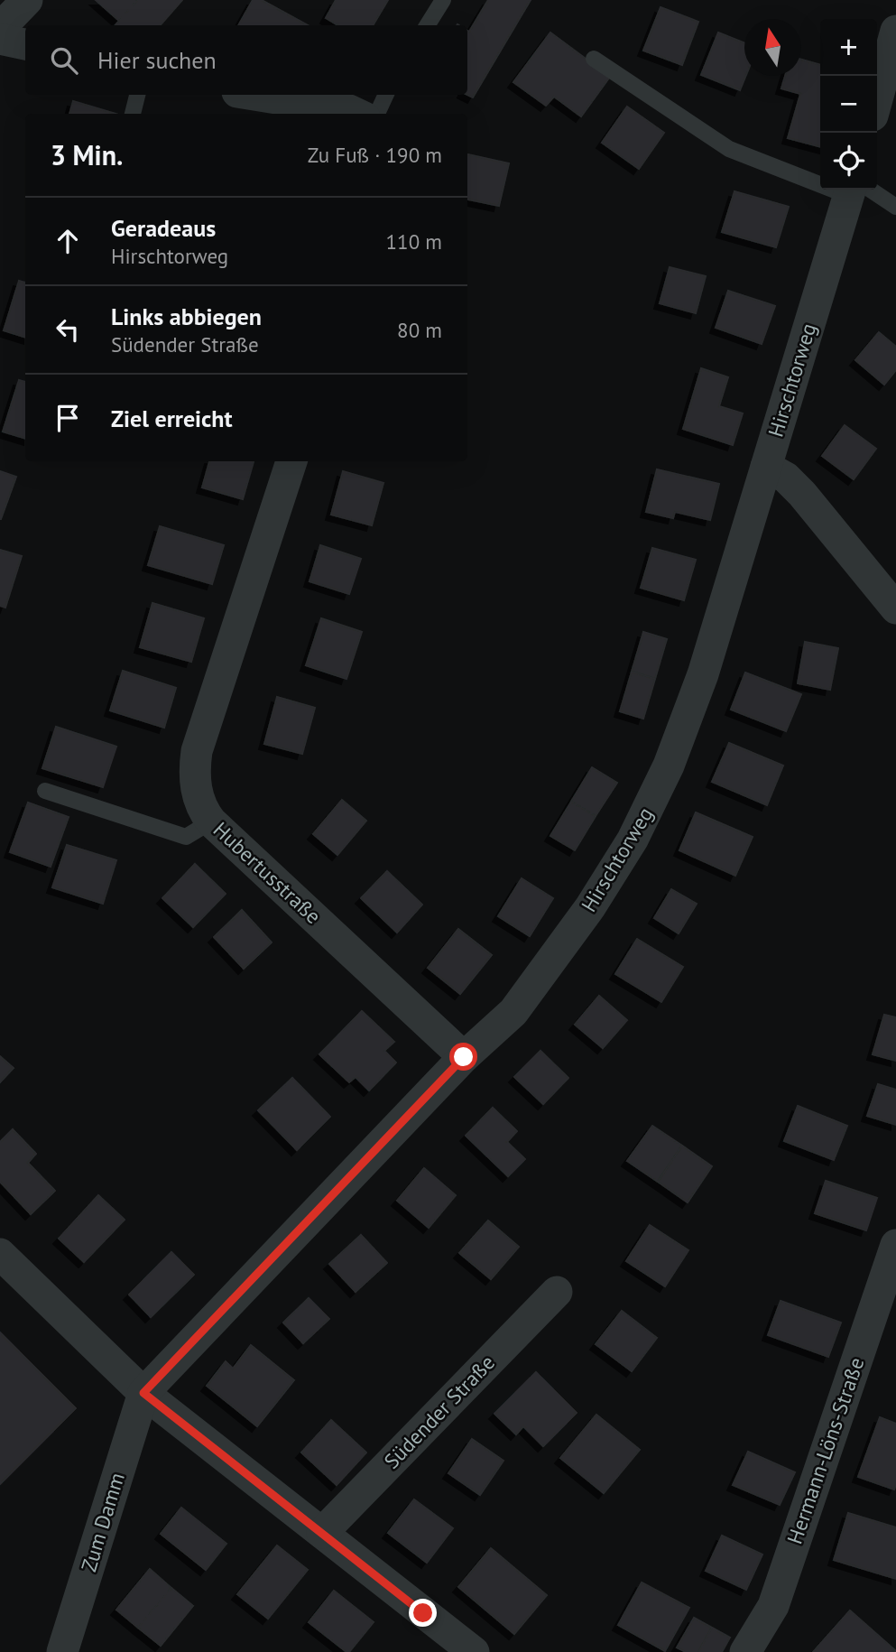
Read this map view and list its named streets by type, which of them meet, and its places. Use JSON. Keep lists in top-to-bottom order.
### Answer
{
  "streets": {
    "street": [
      "Hirschtorweg",
      "Hubertusstraße",
      "Südender Straße",
      "Hermann-Löns-Straße",
      "Zum Damm"
    ]
  },
  "crossings": [
    ["Hirschtorweg", "Hubertusstraße"],
    ["Hirschtorweg", "Zum Damm"]
  ],
  "north": "top",
  "page": {
    "map_buttons": ["+", "−"],
    "search": "Hier suchen",
    "heading": ["3 Min.", "Zu Fuß · 190 m"],
    "list": [
      ["Geradeaus", "Hirschtorweg", "110 m"],
      ["Links abbiegen", "Südender Straße", "80 m"],
      "Ziel erreicht"
    ]
  }
}
